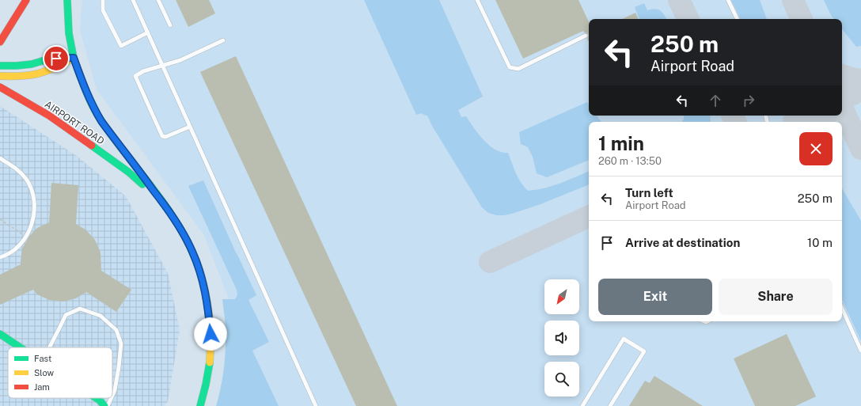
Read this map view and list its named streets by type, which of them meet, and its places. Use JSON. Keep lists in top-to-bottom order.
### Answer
{
  "streets": {
    "main road": ["AIRPORT ROAD"]
  },
  "legend": ["Fast", "Slow", "Jam"],
  "north": "bottom left",
  "page": {
    "turn": ["250 m", "Airport Road"],
    "heading": ["1 min", "260 m · 13:50"],
    "list": [
      {
        "name": "Turn left",
        "note": "Airport Road",
        "value": "250 m"
      },
      {
        "name": "Arrive at destination",
        "value": "10 m"
      }
    ],
    "buttons": ["Exit", "Share"]
  }
}
